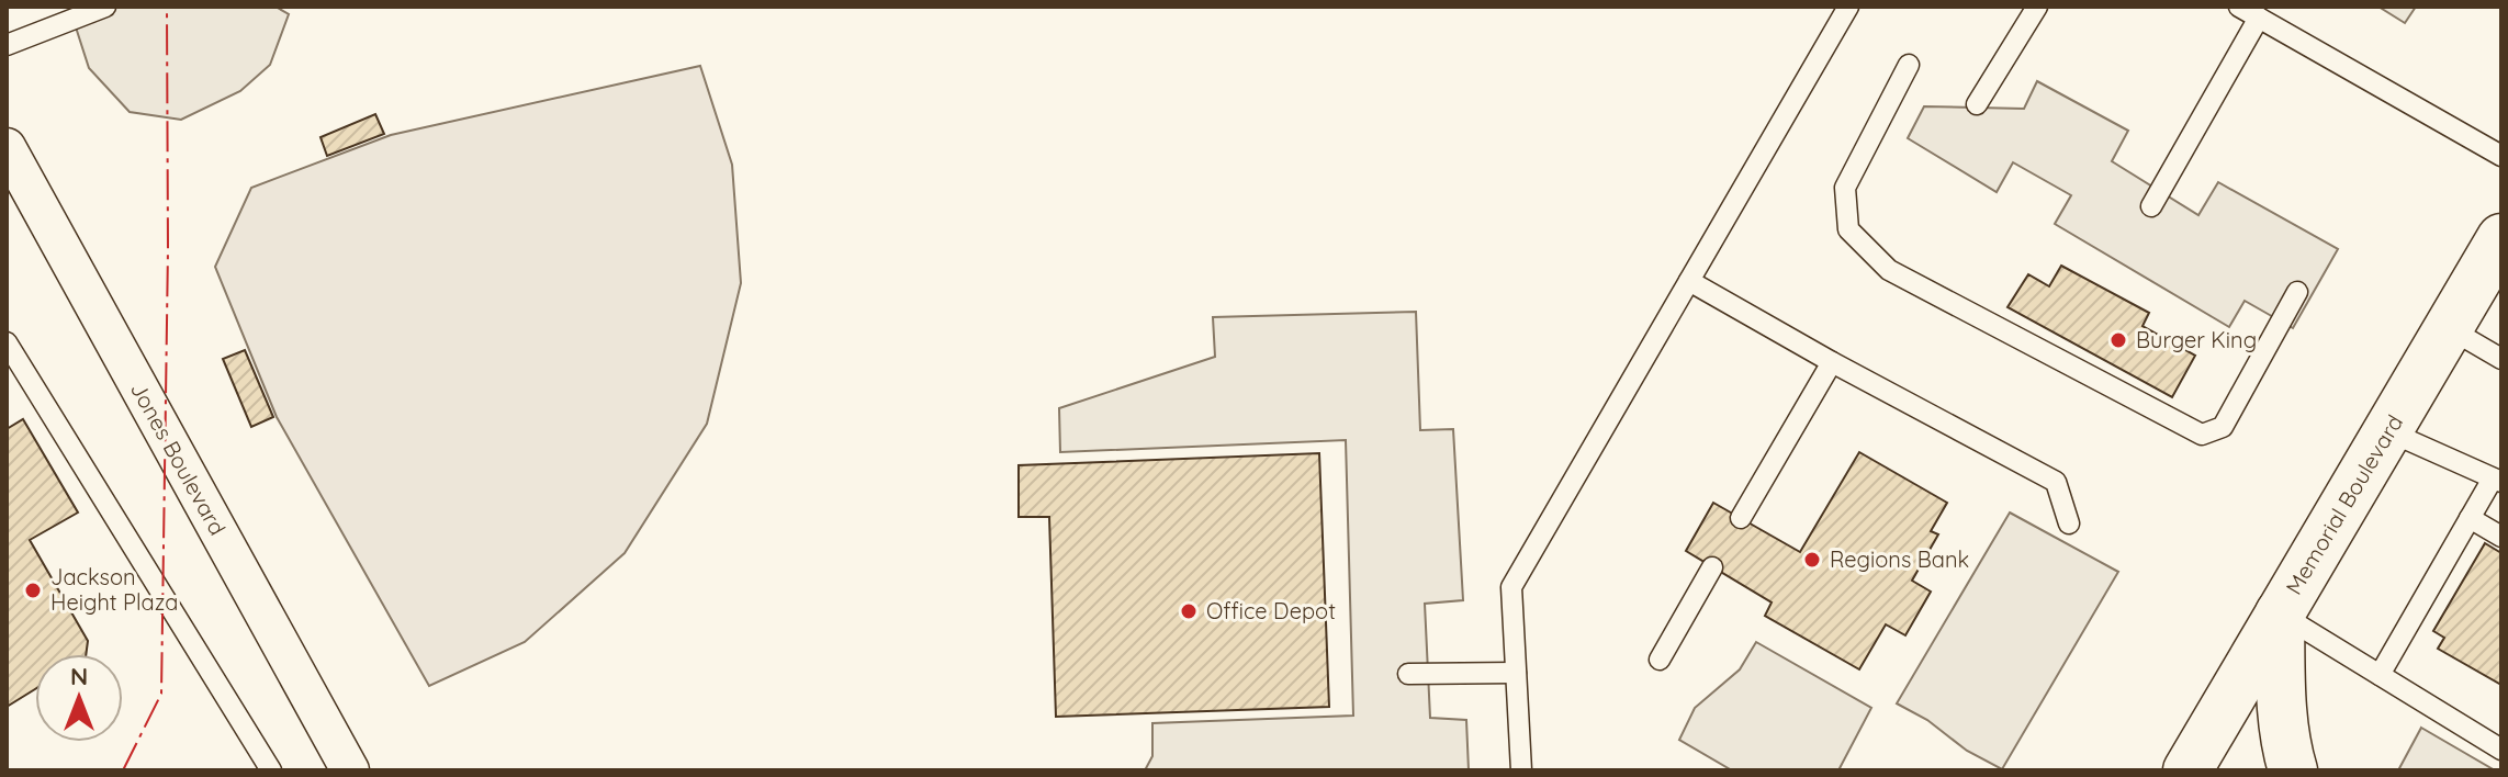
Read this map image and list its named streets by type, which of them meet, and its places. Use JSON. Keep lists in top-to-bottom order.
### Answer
{
  "streets": {
    "main road": ["Memorial Boulevard"],
    "street": ["Jones Boulevard"]
  },
  "places": [
    "Burger King",
    "Regions Bank",
    "Jackson Height Plaza",
    "Office Depot"
  ],
  "north": "top"
}
